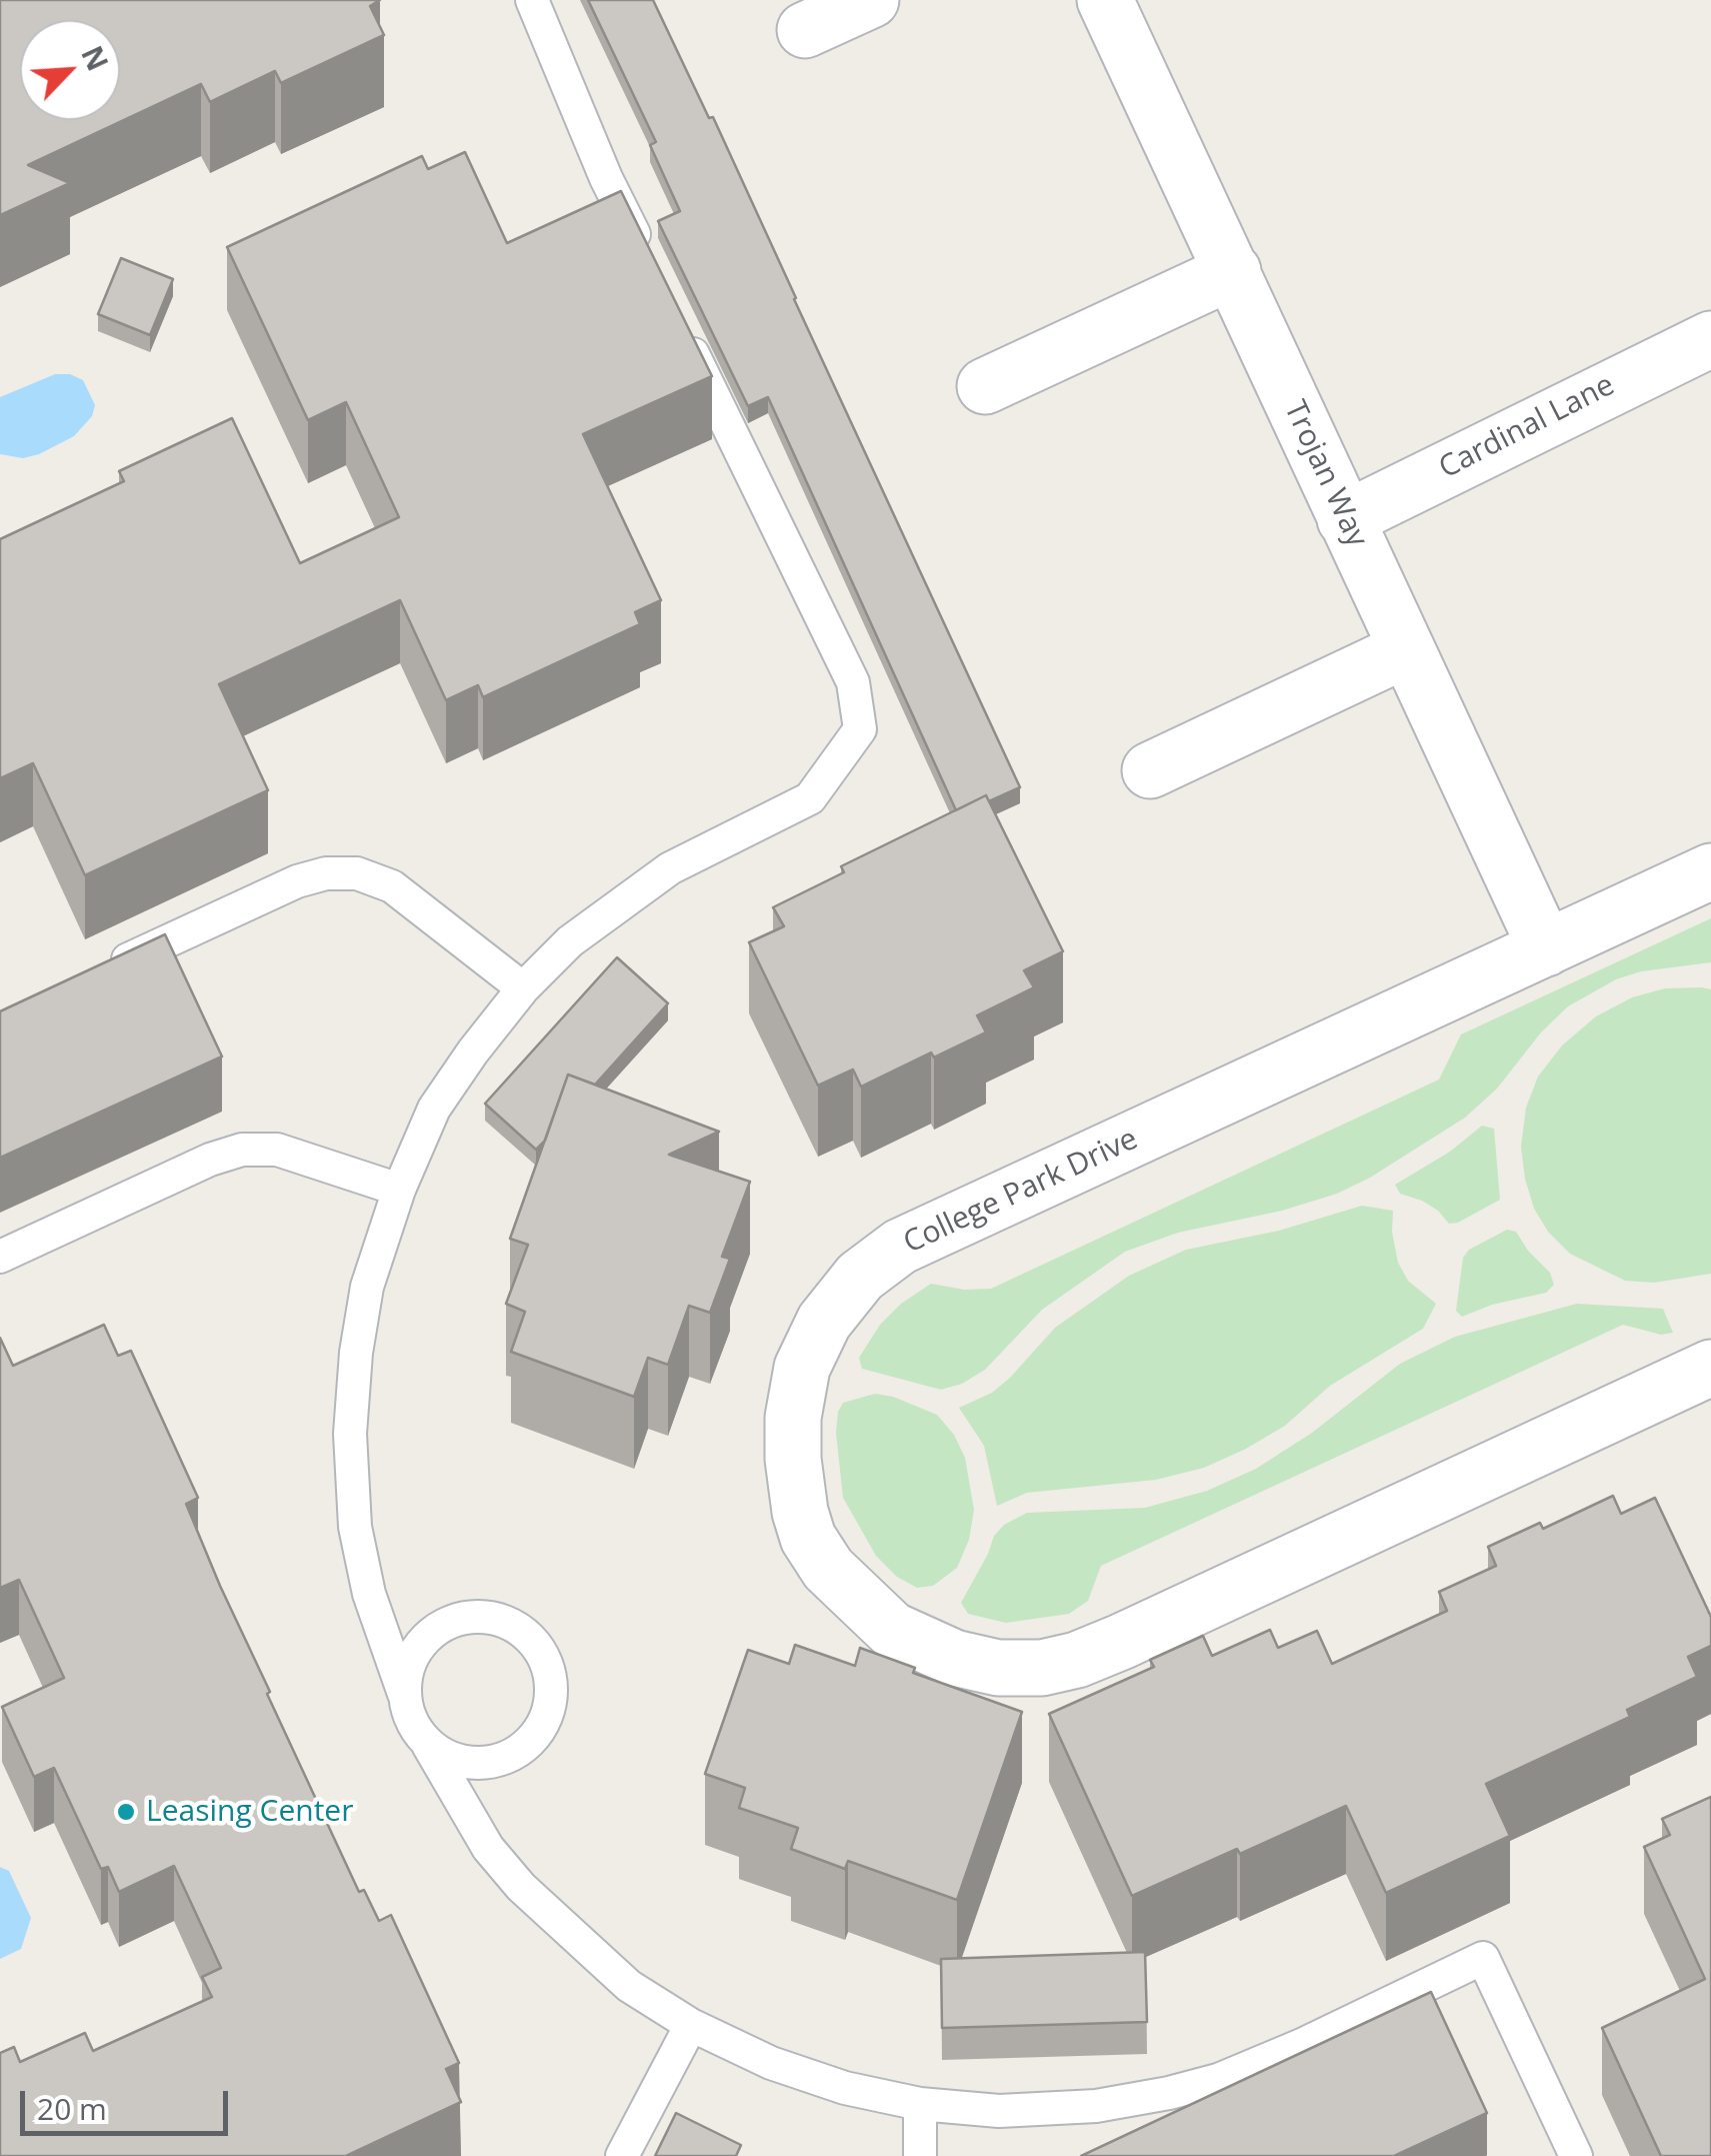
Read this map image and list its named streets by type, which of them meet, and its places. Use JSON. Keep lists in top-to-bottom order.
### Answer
{
  "streets": {
    "street": ["Cardinal Lane", "Trojan Way", "College Park Drive"]
  },
  "crossings": [
    ["Cardinal Lane", "Trojan Way"],
    ["Trojan Way", "College Park Drive"]
  ],
  "places": ["Leasing Center"],
  "scale_bar": "20 m",
  "north": "top right"
}
